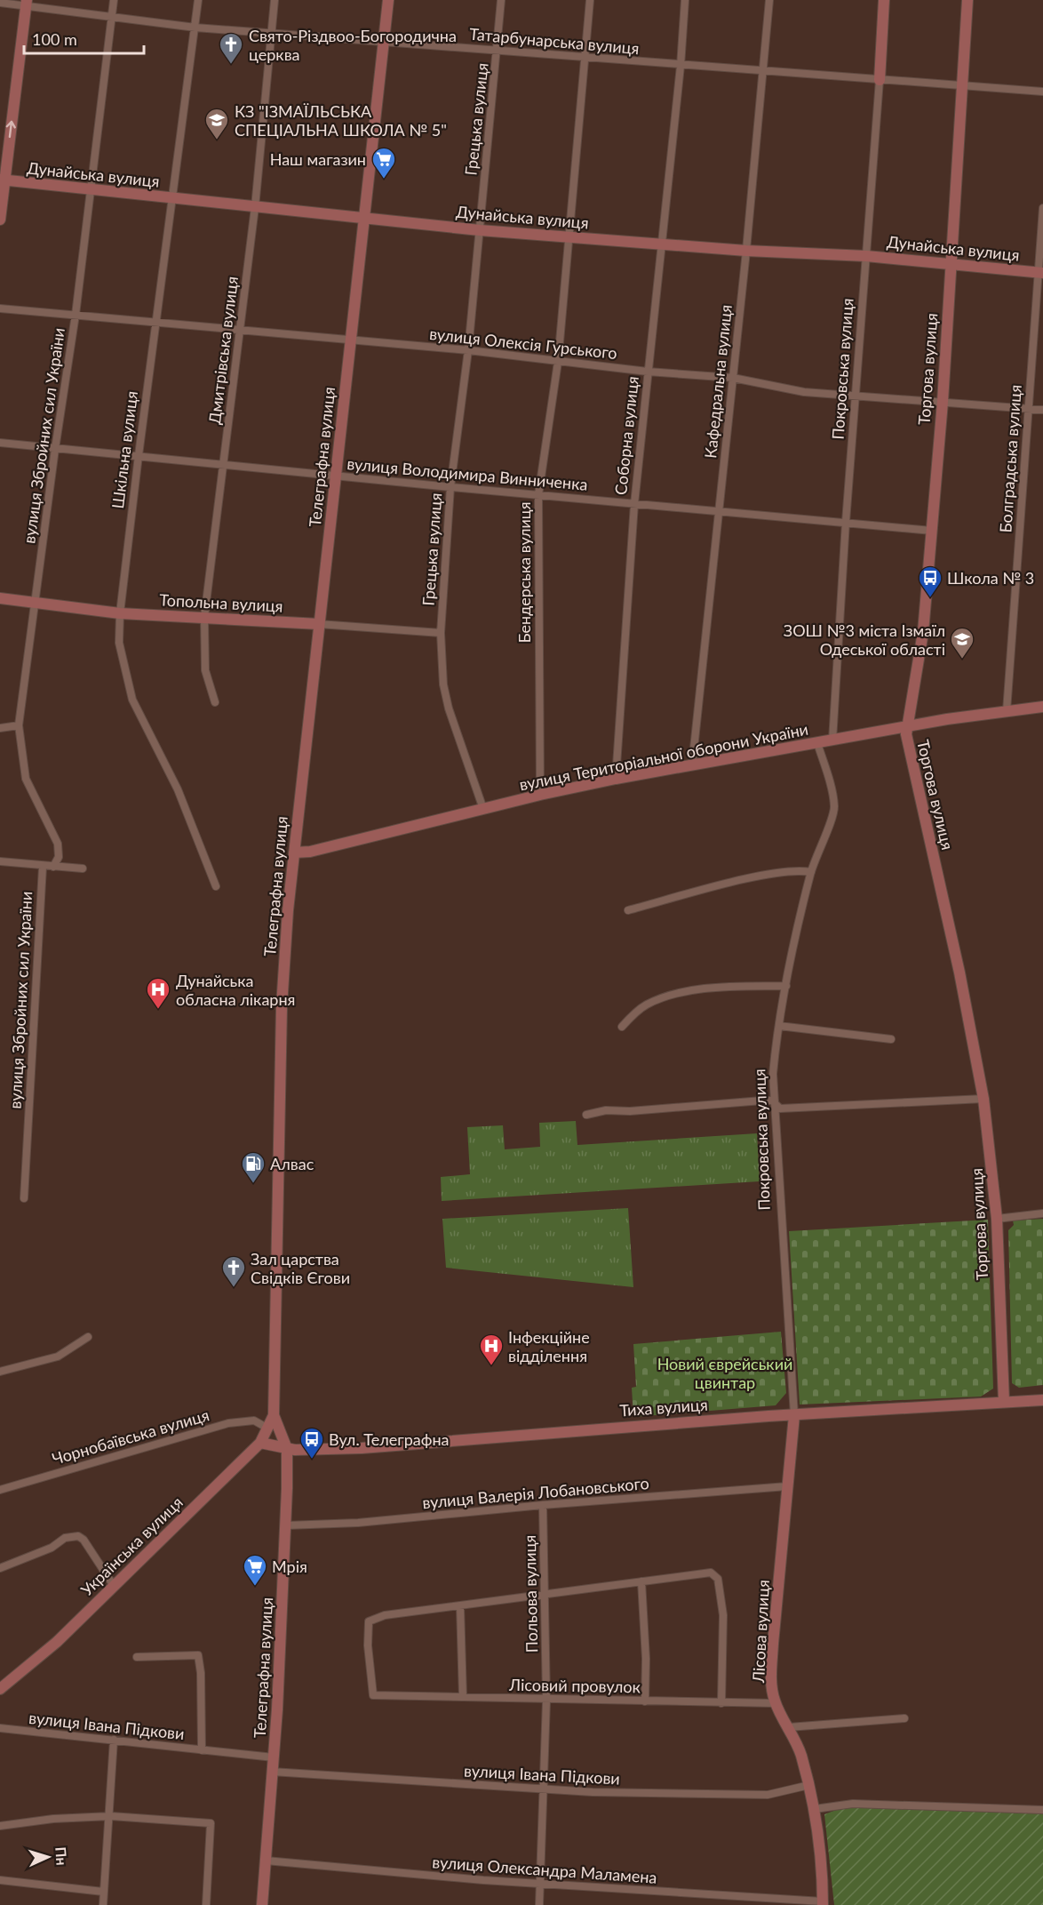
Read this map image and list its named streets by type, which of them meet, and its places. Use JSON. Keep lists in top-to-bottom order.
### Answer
{
  "streets": {
    "main road": [
      "Дунайська вулиця",
      "Покровська вулиця",
      "Торгова вулиця",
      "Телеграфна вулиця",
      "Топольна вулиця",
      "вулиця Територіальної оборони України",
      "Тиха вулиця",
      "Українська вулиця",
      "Лісова вулиця"
    ],
    "street": [
      "Татарбунарська вулиця",
      "Грецька вулиця",
      "вулиця Олексія Гурського",
      "Дмитрівська вулиця",
      "Кафедральна вулиця",
      "вулиця Збройних сил України",
      "Соборна вулиця",
      "Шкільна вулиця",
      "Болградська вулиця",
      "вулиця Володимира Винниченка",
      "Бендерська вулиця",
      "Чорнобаївська вулиця",
      "вулиця Валерія Лобановського",
      "Польова вулиця",
      "Лісовий провулок",
      "вулиця Івана Підкови",
      "вулиця Олександра Маламена"
    ]
  },
  "crossings": [
    ["Татарбунарська вулиця", "Грецька вулиця"],
    ["Татарбунарська вулиця", "Дмитрівська вулиця"],
    ["Татарбунарська вулиця", "Покровська вулиця"],
    ["Татарбунарська вулиця", "Торгова вулиця"],
    ["Татарбунарська вулиця", "Кафедральна вулиця"],
    ["Татарбунарська вулиця", "вулиця Збройних сил України"],
    ["Татарбунарська вулиця", "Соборна вулиця"],
    ["Татарбунарська вулиця", "Шкільна вулиця"],
    ["Татарбунарська вулиця", "Телеграфна вулиця"],
    ["Татарбунарська вулиця", "Бендерська вулиця"],
    ["Грецька вулиця", "Дунайська вулиця"],
    ["Грецька вулиця", "вулиця Олексія Гурського"],
    ["Грецька вулиця", "вулиця Володимира Винниченка"],
    ["Грецька вулиця", "Топольна вулиця"],
    ["Грецька вулиця", "вулиця Територіальної оборони України"],
    ["Дунайська вулиця", "Дмитрівська вулиця"],
    ["Дунайська вулиця", "Покровська вулиця"],
    ["Дунайська вулиця", "Торгова вулиця"],
    ["Дунайська вулиця", "Кафедральна вулиця"],
    ["Дунайська вулиця", "вулиця Збройних сил України"],
    ["Дунайська вулиця", "Соборна вулиця"],
    ["Дунайська вулиця", "Шкільна вулиця"],
    ["Дунайська вулиця", "Телеграфна вулиця"],
    ["Дунайська вулиця", "Болградська вулиця"],
    ["Дунайська вулиця", "Бендерська вулиця"],
    ["вулиця Олексія Гурського", "Дмитрівська вулиця"],
    ["вулиця Олексія Гурського", "Покровська вулиця"],
    ["вулиця Олексія Гурського", "Торгова вулиця"],
    ["вулиця Олексія Гурського", "Кафедральна вулиця"],
    ["вулиця Олексія Гурського", "вулиця Збройних сил України"],
    ["вулиця Олексія Гурського", "Соборна вулиця"],
    ["вулиця Олексія Гурського", "Шкільна вулиця"],
    ["вулиця Олексія Гурського", "Телеграфна вулиця"],
    ["вулиця Олексія Гурського", "Болградська вулиця"],
    ["вулиця Олексія Гурського", "Бендерська вулиця"],
    ["Дмитрівська вулиця", "вулиця Володимира Винниченка"],
    ["Дмитрівська вулиця", "Топольна вулиця"],
    ["Покровська вулиця", "вулиця Володимира Винниченка"],
    ["Покровська вулиця", "вулиця Територіальної оборони України"],
    ["Покровська вулиця", "Тиха вулиця"],
    ["Покровська вулиця", "Лісова вулиця"],
    ["Торгова вулиця", "вулиця Володимира Винниченка"],
    ["Торгова вулиця", "вулиця Територіальної оборони України"],
    ["Торгова вулиця", "Тиха вулиця"],
    ["Кафедральна вулиця", "вулиця Володимира Винниченка"],
    ["Кафедральна вулиця", "вулиця Територіальної оборони України"],
    ["вулиця Збройних сил України", "вулиця Володимира Винниченка"],
    ["вулиця Збройних сил України", "Топольна вулиця"],
    ["Соборна вулиця", "вулиця Володимира Винниченка"],
    ["Соборна вулиця", "вулиця Територіальної оборони України"],
    ["Шкільна вулиця", "вулиця Володимира Винниченка"],
    ["Шкільна вулиця", "Топольна вулиця"],
    ["Телеграфна вулиця", "вулиця Володимира Винниченка"],
    ["Телеграфна вулиця", "Топольна вулиця"],
    ["Телеграфна вулиця", "вулиця Територіальної оборони України"],
    ["Телеграфна вулиця", "Тиха вулиця"],
    ["Телеграфна вулиця", "вулиця Валерія Лобановського"],
    ["Телеграфна вулиця", "Українська вулиця"],
    ["Телеграфна вулиця", "вулиця Івана Підкови"],
    ["Телеграфна вулиця", "вулиця Олександра Маламена"],
    ["Болградська вулиця", "вулиця Територіальної оборони України"],
    ["вулиця Володимира Винниченка", "Бендерська вулиця"],
    ["Бендерська вулиця", "вулиця Територіальної оборони України"],
    ["Тиха вулиця", "Українська вулиця"],
    ["Тиха вулиця", "Лісова вулиця"],
    ["Чорнобаївська вулиця", "Українська вулиця"],
    ["вулиця Валерія Лобановського", "Польова вулиця"],
    ["вулиця Валерія Лобановського", "Лісова вулиця"],
    ["Польова вулиця", "Лісовий провулок"],
    ["Польова вулиця", "вулиця Івана Підкови"],
    ["Польова вулиця", "вулиця Олександра Маламена"],
    ["Лісова вулиця", "Лісовий провулок"],
    ["Лісова вулиця", "вулиця Івана Підкови"],
    ["Лісова вулиця", "вулиця Олександра Маламена"]
  ],
  "parks": ["Новий єврейський цвинтар"],
  "places": {
    "church": ["Свято-Різдвоо-Богородична церква", "Зал царства Свідків Єгови"],
    "school or university": ["КЗ \"ІЗМАЇЛЬСЬКА СПЕЦІАЛЬНА ШКОЛА № 5\"", "ЗОШ №3 міста Ізмаїл Одеської області"],
    "supermarket": ["Наш магазин", "Мрія"],
    "bus stop": ["Школа № 3", "Вул. Телеграфна"],
    "hospital": ["Дунайська обласна лікарня", "Інфекційне відділення"],
    "fuel station": ["Алвас"]
  },
  "scale_bar": "100 m",
  "north": "right"
}
